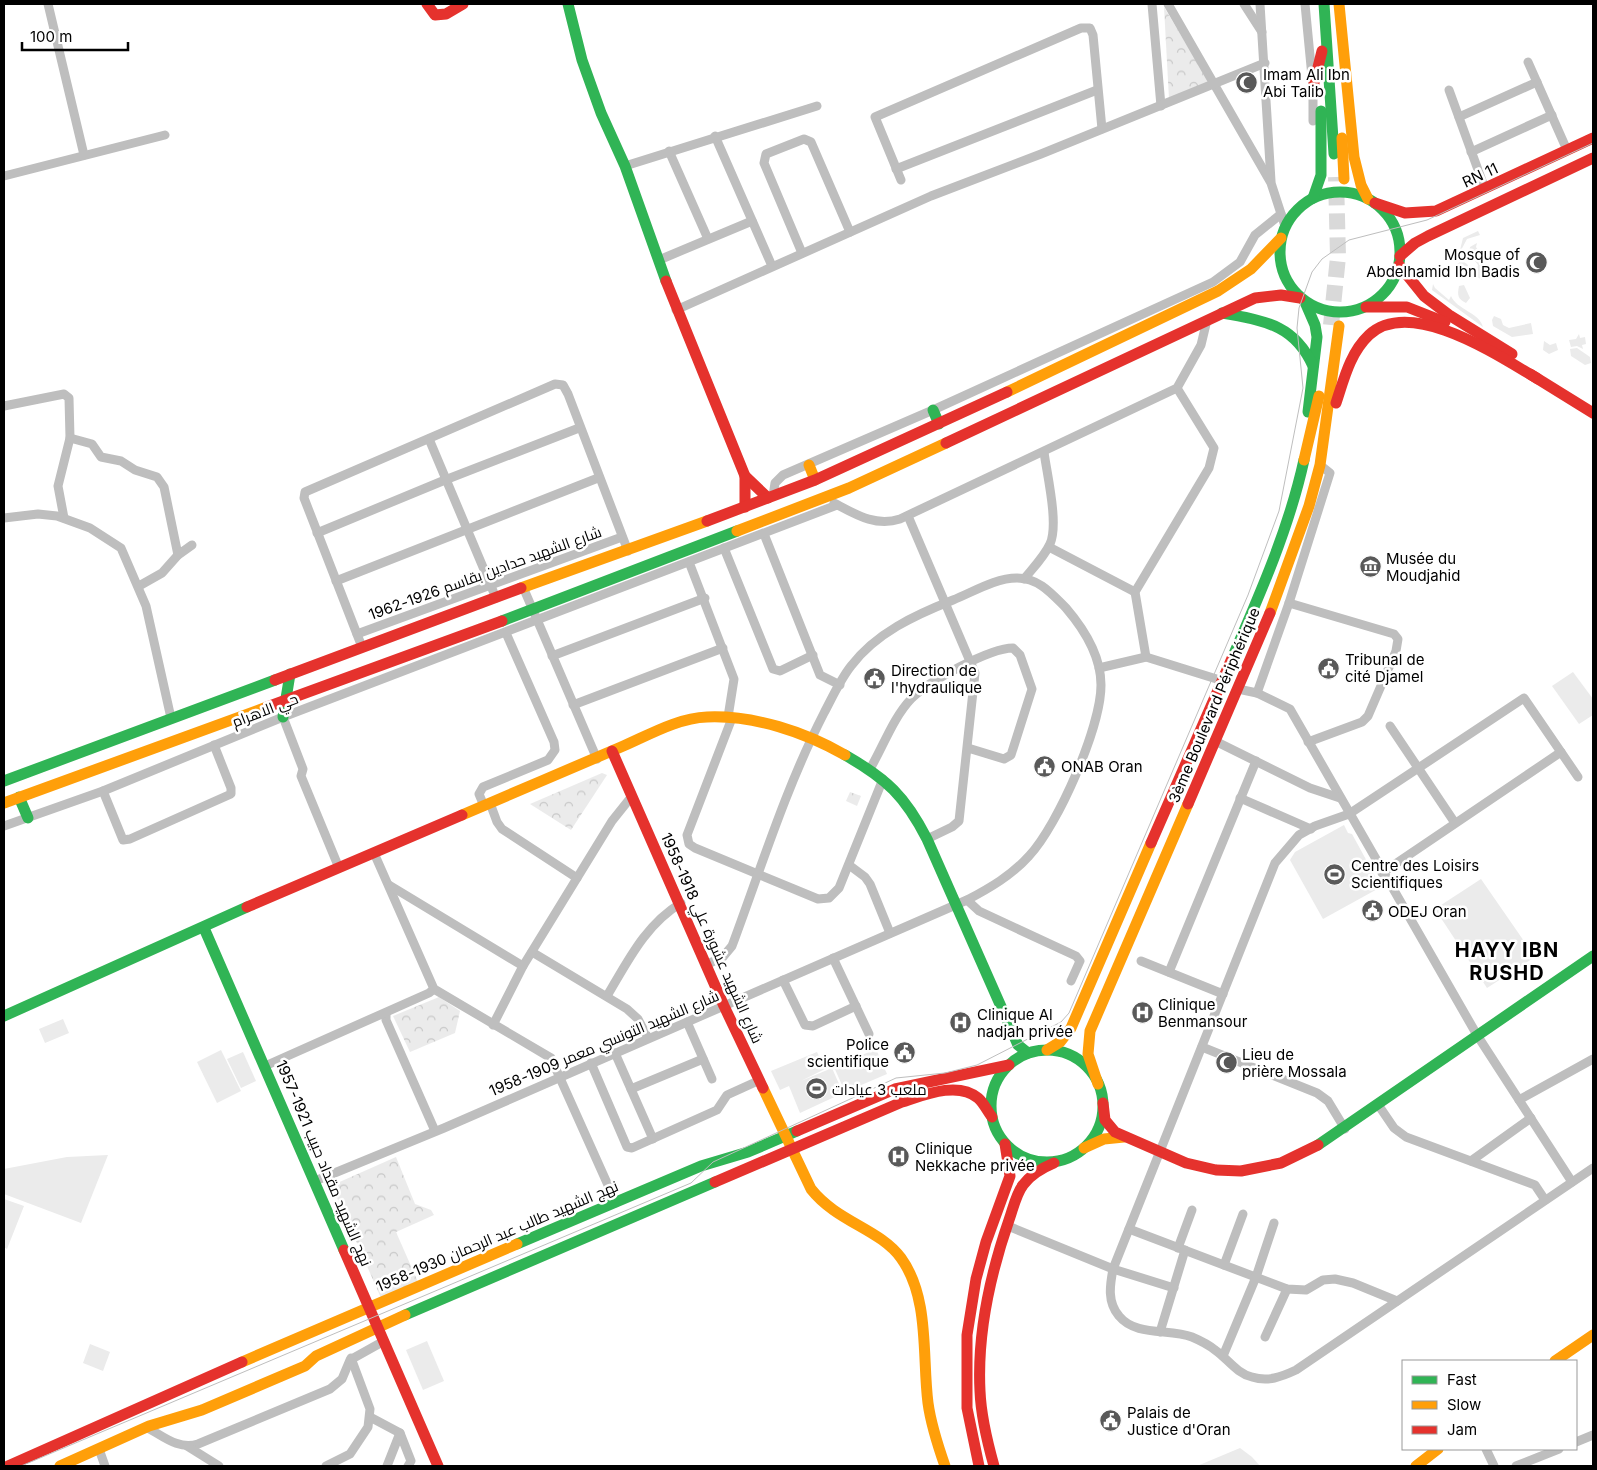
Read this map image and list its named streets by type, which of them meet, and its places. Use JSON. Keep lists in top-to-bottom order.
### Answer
{
  "streets": {
    "main road": [
      "RN 11",
      "3ème Boulevard Périphérique",
      "شارع الشهيد عشورة علي 1918-1958",
      "نهج الشهيد مقداد حبيب 1921-1957",
      "نهج الشهيد طالب عبد الرحمان 1930-1958"
    ],
    "street": ["شارع الشهيد حدادين بقاسم 1926-1962", "حي الاهرام", "شارع الشهيد التونسي معمر 1909-1958"]
  },
  "crossings": [
    ["3ème Boulevard Périphérique", "نهج الشهيد طالب عبد الرحمان 1930-1958"],
    ["شارع الشهيد عشورة علي 1918-1958", "شارع الشهيد التونسي معمر 1909-1958"],
    ["شارع الشهيد عشورة علي 1918-1958", "نهج الشهيد طالب عبد الرحمان 1930-1958"],
    ["شارع الشهيد التونسي معمر 1909-1958", "نهج الشهيد مقداد حبيب 1921-1957"],
    ["نهج الشهيد مقداد حبيب 1921-1957", "نهج الشهيد طالب عبد الرحمان 1930-1958"]
  ],
  "districts": ["HAYY IBN RUSHD"],
  "places": {
    "mosque": ["Imam Ali Ibn Abi Talib", "Mosque of Abdelhamid Ibn Badis", "Lieu de prière Mossala"],
    "museum": ["Musée du Moudjahid"],
    "public building": [
      "Tribunal de cité Djamel",
      "Direction de l'hydraulique",
      "ONAB Oran",
      "ODEJ Oran",
      "Police scientifique",
      "Palais de Justice d'Oran"
    ],
    "sports": ["Centre des Loisirs Scientifiques", "ملعب 3 عيادات"],
    "hospital": ["Clinique Benmansour", "Clinique Al nadjah privée", "Clinique Nekkache privée"]
  },
  "legend": ["Fast", "Slow", "Jam"],
  "scale_bar": "100 m"
}
